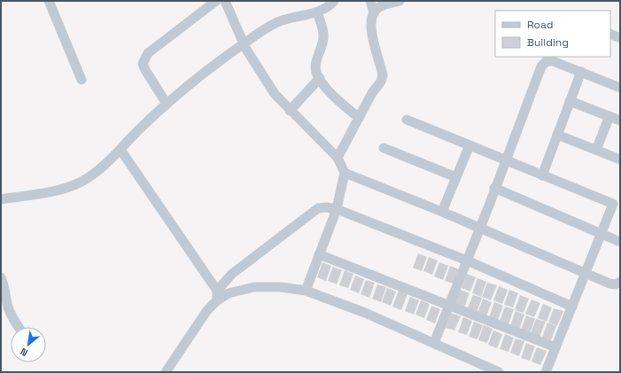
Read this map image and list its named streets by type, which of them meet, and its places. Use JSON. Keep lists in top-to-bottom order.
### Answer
{
  "legend": ["Road", "Building"],
  "north": "bottom left"
}
